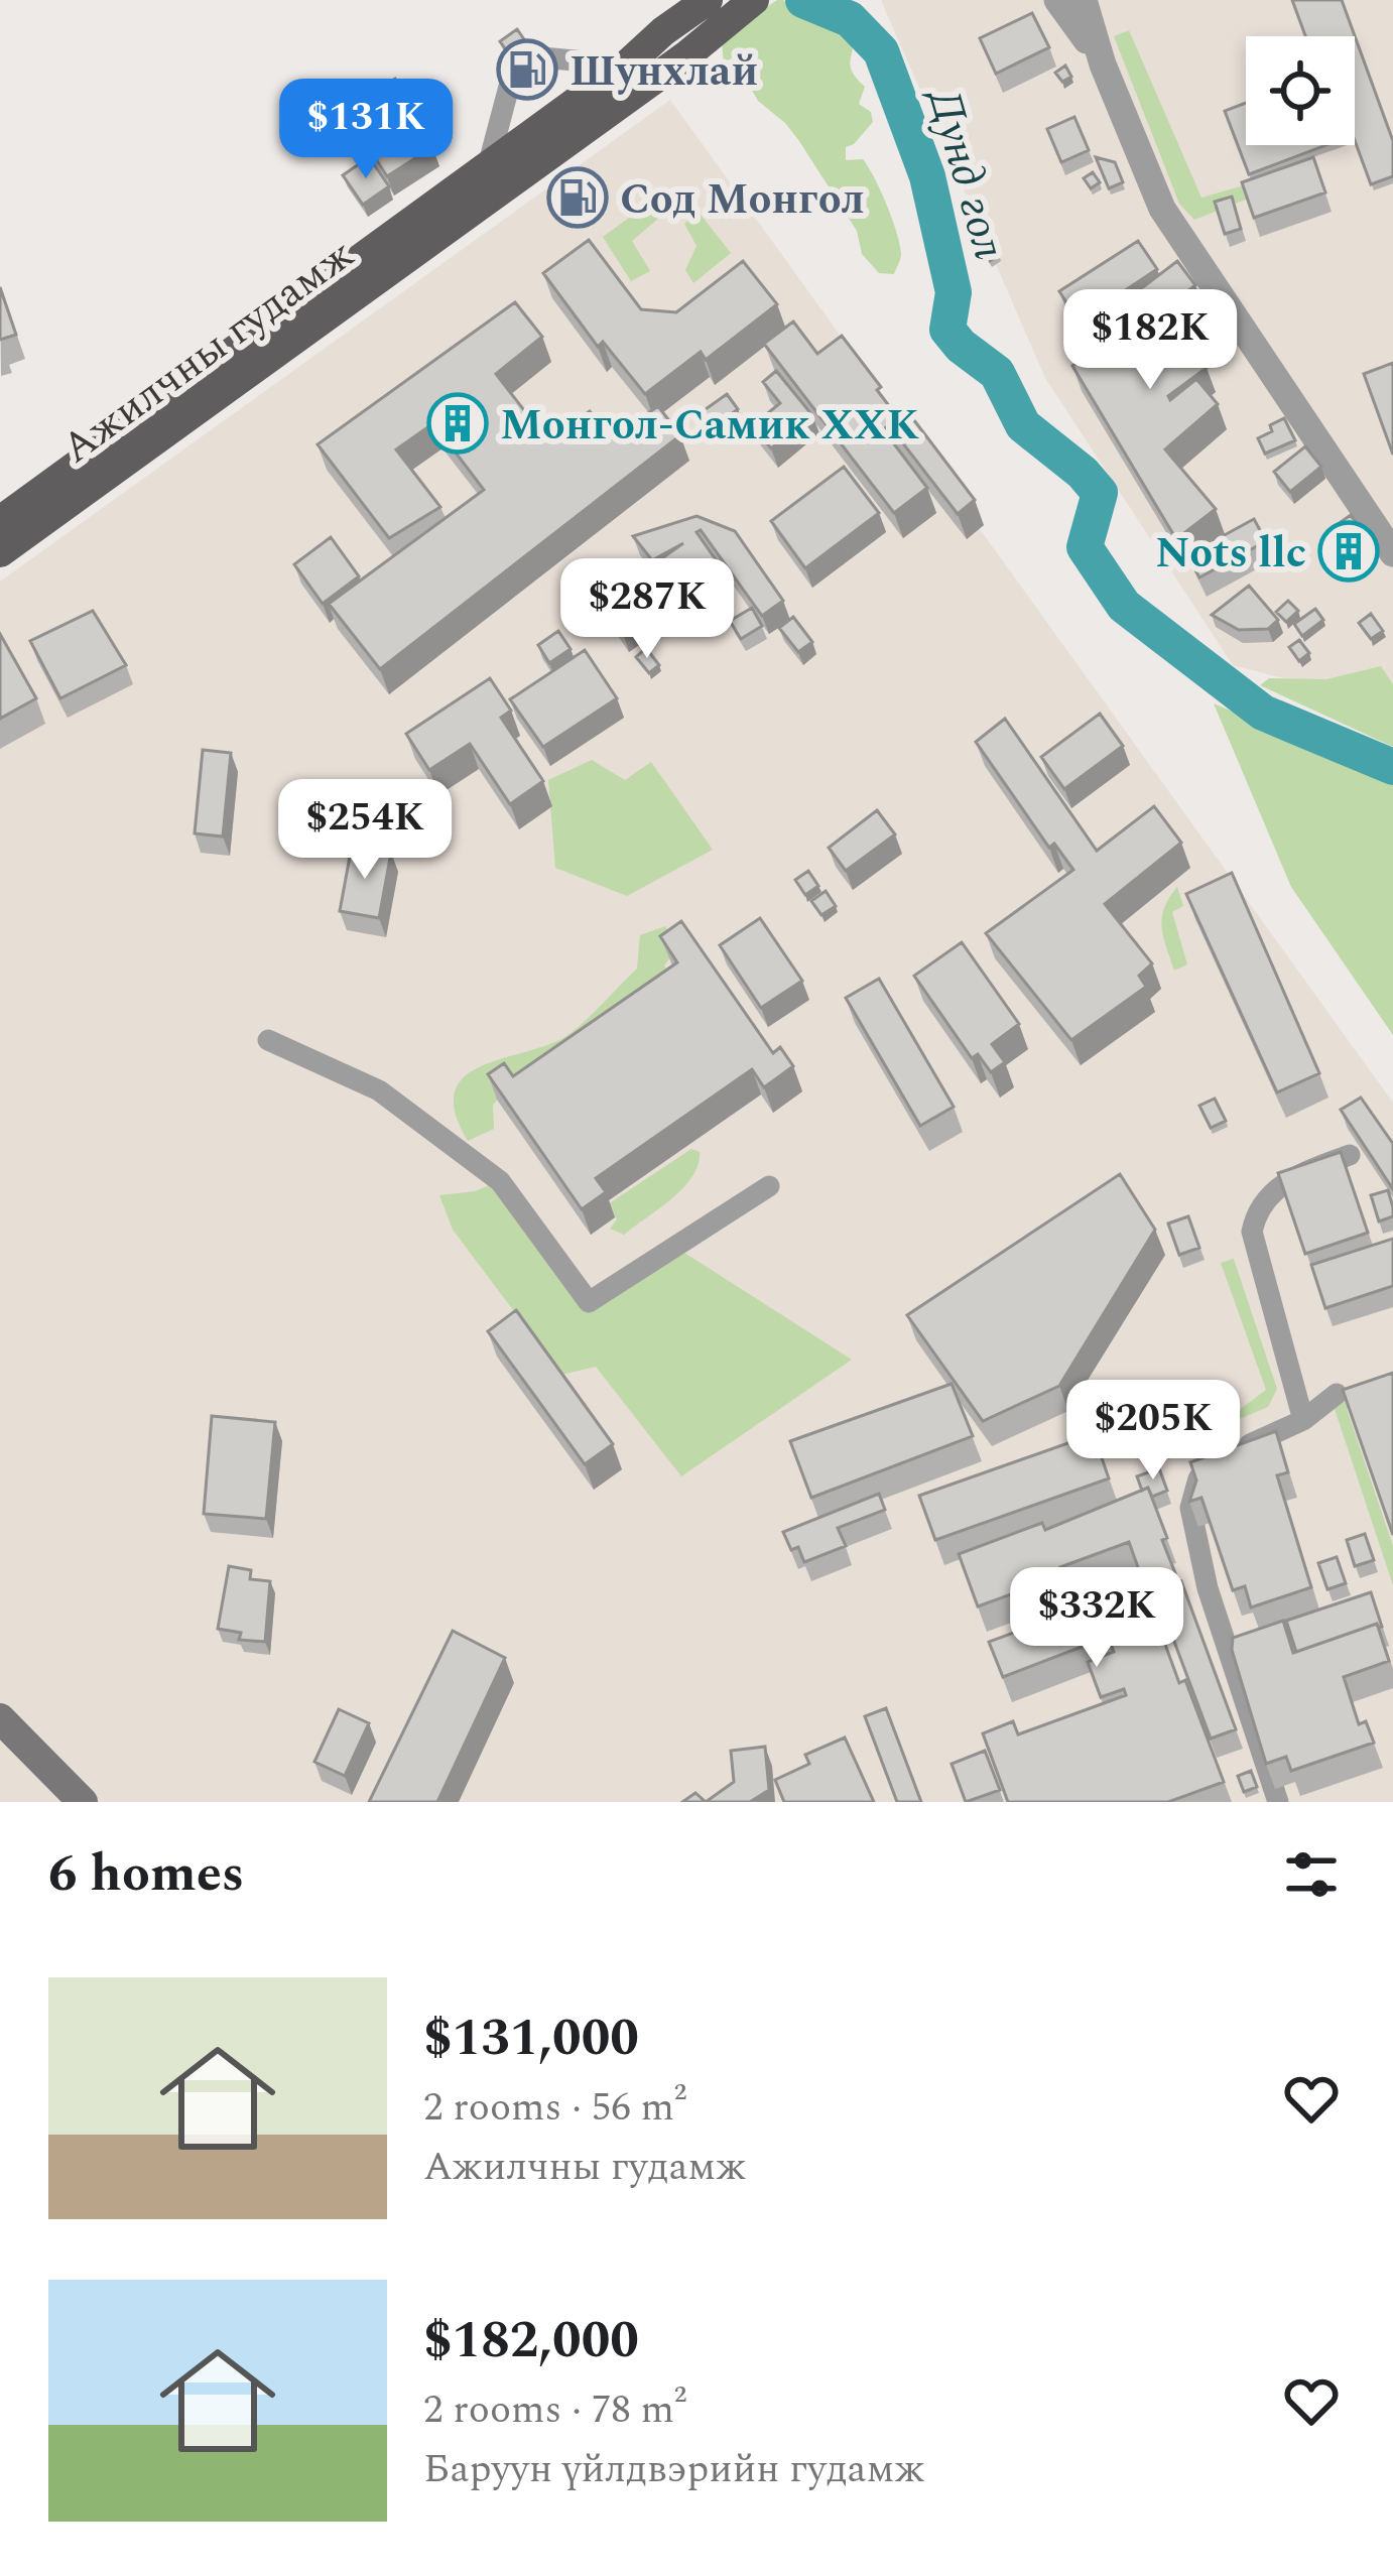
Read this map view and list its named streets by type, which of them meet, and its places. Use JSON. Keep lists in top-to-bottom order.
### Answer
{
  "streets": {
    "main road": ["Ажилчны гудамж"]
  },
  "water": ["Дунд гол"],
  "places": {
    "fuel station": ["Шунхлай", "Сод Монгол"],
    "building": ["Монгол-Самик ХХК", "Nots llc"]
  },
  "page": {
    "price": [
      "$131K",
      "$182K",
      "$287K",
      "$254K",
      "$205K",
      "$332K"
    ],
    "heading": "6 homes",
    "list": [
      {
        "name": "$131,000",
        "note": "2 rooms · 56 m² · Ажилчны гудамж"
      },
      {
        "name": "$182,000",
        "note": "2 rooms · 78 m² · Баруун үйлдвэрийн гудамж"
      }
    ]
  }
}
